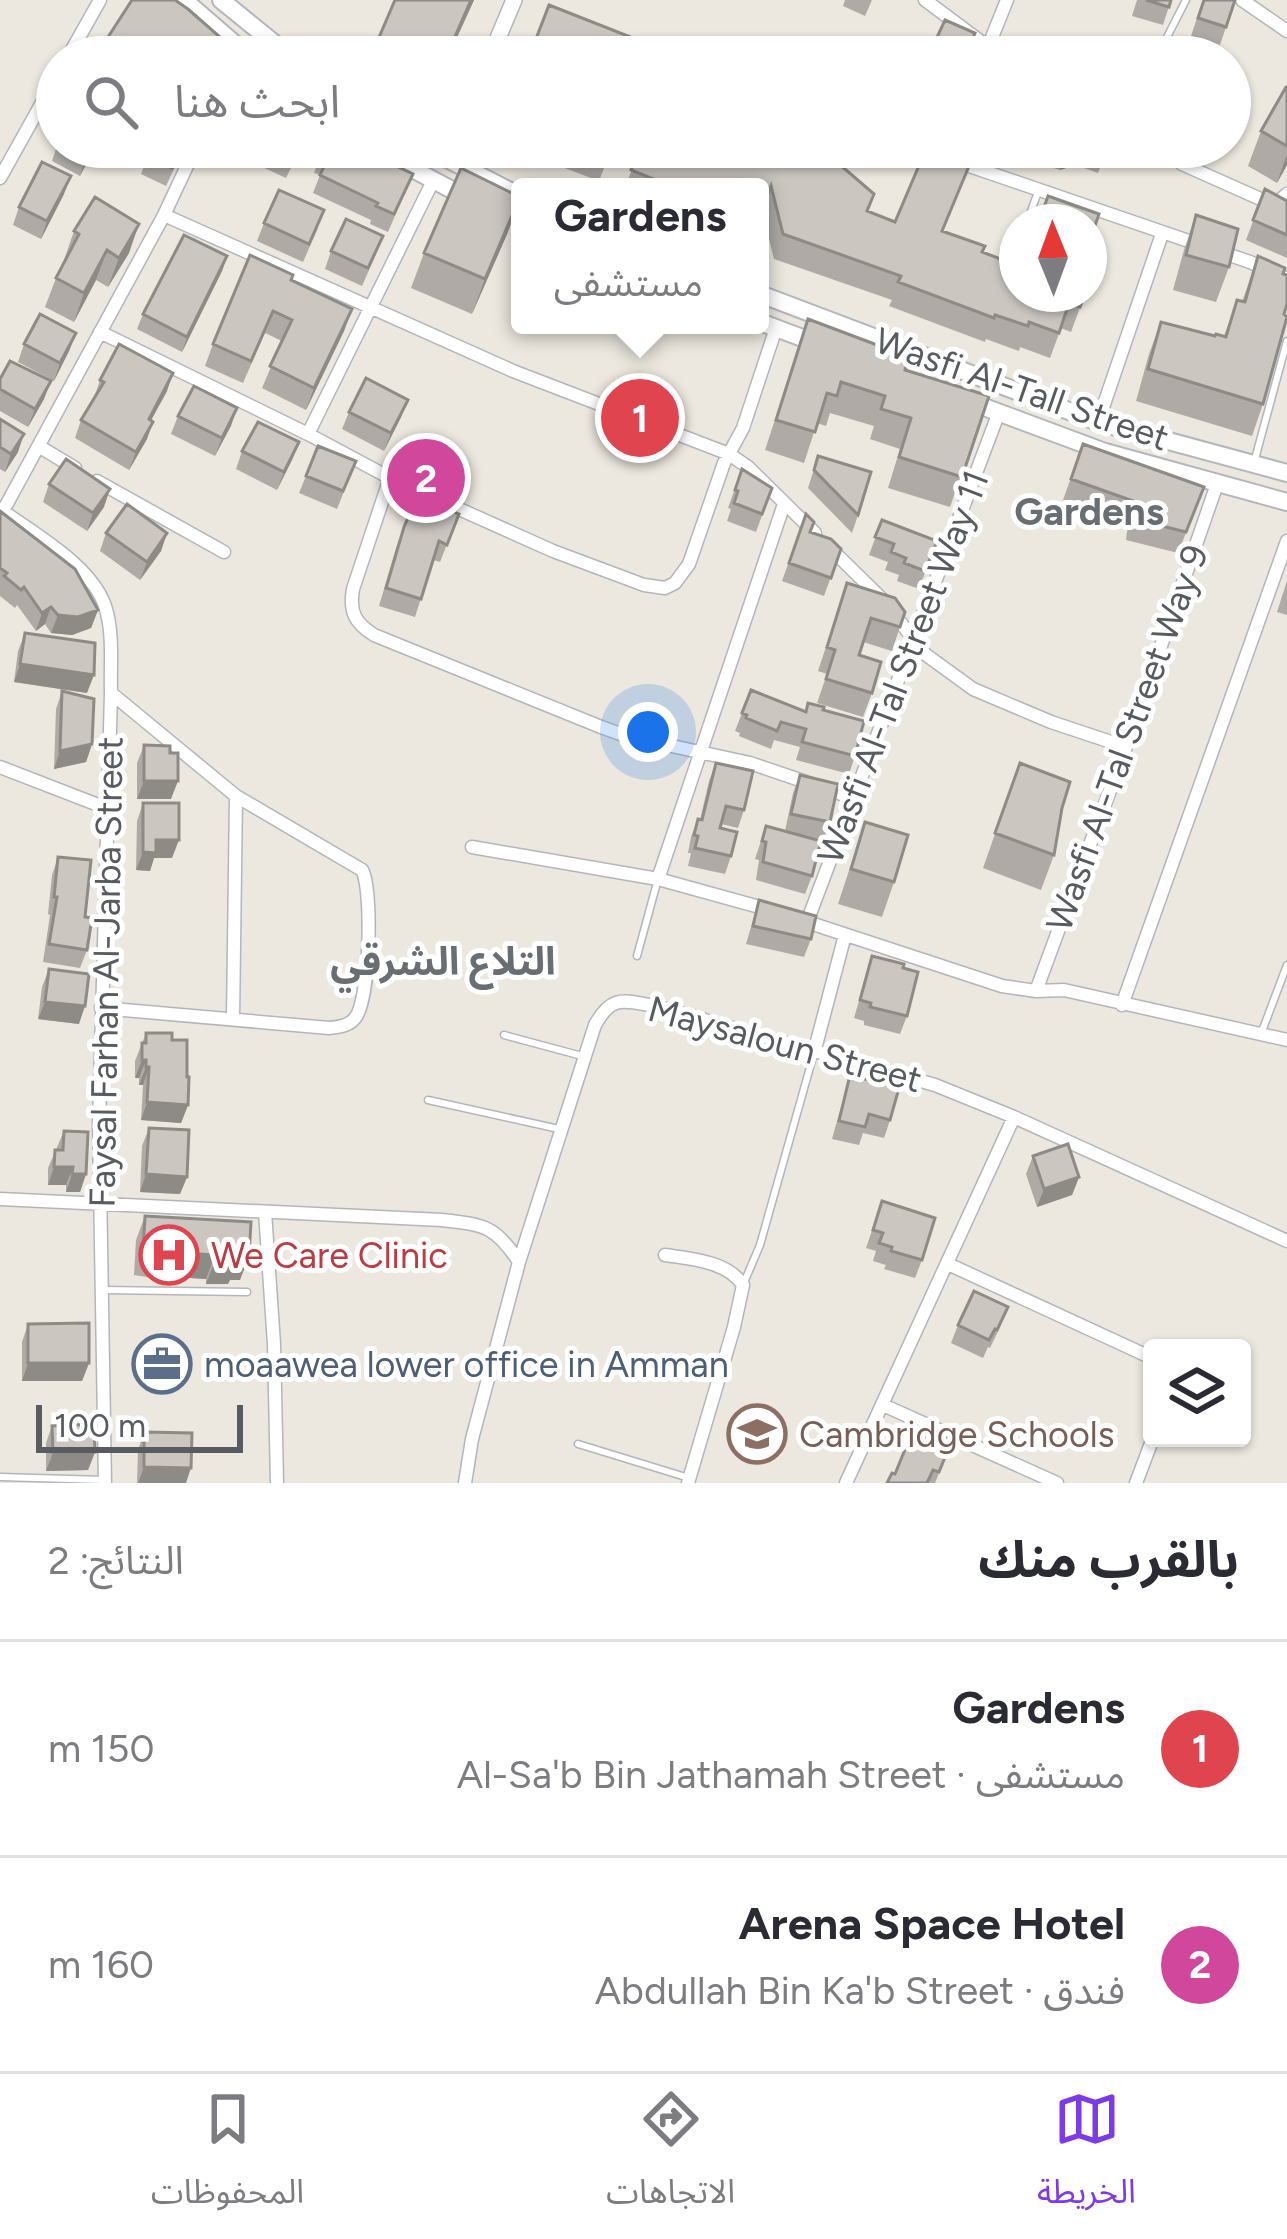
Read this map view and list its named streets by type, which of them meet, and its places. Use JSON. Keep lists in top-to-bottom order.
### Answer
{
  "streets": {
    "main road": ["Wasfi Al-Tall Street"],
    "street": [
      "Wasfi Al-Tal Street Way 11",
      "Wasfi Al-Tal Street Way 9",
      "Faysal Farhan Al-Jarba Street",
      "Maysaloun Street"
    ]
  },
  "crossings": [
    ["Wasfi Al-Tall Street", "Wasfi Al-Tal Street Way 11"],
    ["Wasfi Al-Tall Street", "Wasfi Al-Tal Street Way 9"]
  ],
  "districts": ["Gardens", "التلاع الشرقي"],
  "places": {
    "hospital": ["We Care Clinic"],
    "office": ["moaawea lower office in Amman"],
    "school or university": ["Cambridge Schools"]
  },
  "scale_bar": "100 m",
  "north": "top",
  "page": {
    "search": "ابحث هنا",
    "popup": ["Gardens", "مستشفى"],
    "pins": ["1", "2"],
    "scale": "100 m",
    "heading": ["بالقرب منك", "النتائج: 2"],
    "list": [
      {
        "mark": "1",
        "name": "Gardens",
        "note": "مستشفى · Al-Sa'b Bin Jathamah Street",
        "value": "150 m"
      },
      {
        "mark": "2",
        "name": "Arena Space Hotel",
        "note": "فندق · Abdullah Bin Ka'b Street",
        "value": "160 m"
      }
    ],
    "nav": ["الخريطة", "الاتجاهات", "المحفوظات"]
  }
}
